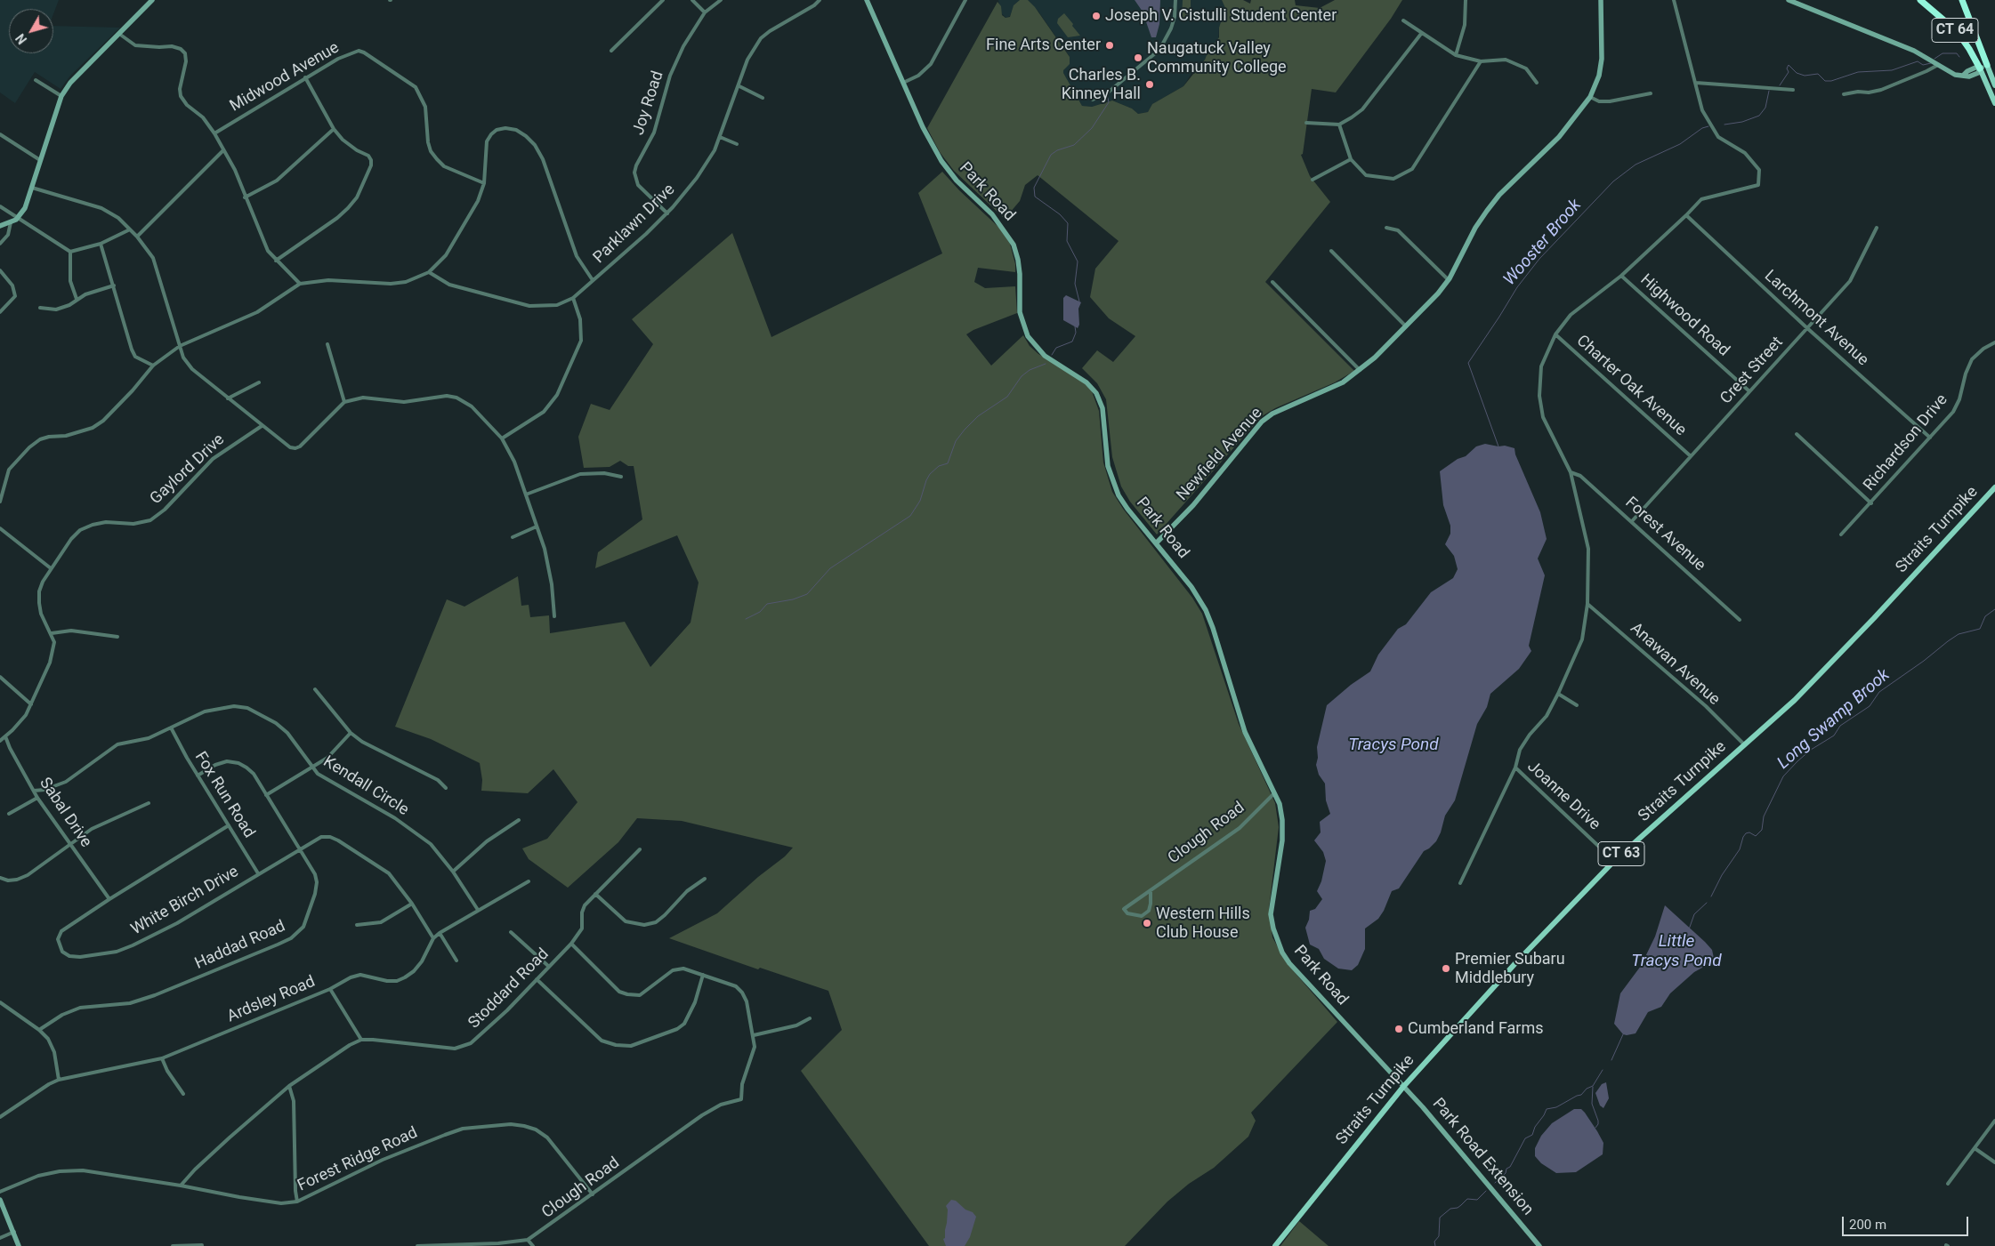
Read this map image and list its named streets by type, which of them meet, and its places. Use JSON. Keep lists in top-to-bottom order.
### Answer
{
  "streets": {
    "highway": ["CT 64"],
    "main road": [
      "Park Road",
      "Newfield Avenue",
      "Straits Turnpike",
      "CT 63",
      "Park Road Extension"
    ],
    "street": [
      "Midwood Avenue",
      "Joy Road",
      "Parklawn Drive",
      "Highwood Road",
      "Larchmont Avenue",
      "Crest Street",
      "Charter Oak Avenue",
      "Richardson Drive",
      "Gaylord Drive",
      "Forest Avenue",
      "Anawan Avenue",
      "Kendall Circle",
      "Fox Run Road",
      "Joanne Drive",
      "Sabal Drive",
      "Clough Road",
      "White Birch Drive",
      "Haddad Road",
      "Stoddard Road",
      "Ardsley Road",
      "Forest Ridge Road"
    ]
  },
  "crossings": [
    ["Joy Road", "Parklawn Drive"],
    ["Park Road", "Newfield Avenue"],
    ["Park Road", "Straits Turnpike"],
    ["Park Road", "Clough Road"],
    ["Park Road", "Park Road Extension"],
    ["Highwood Road", "Crest Street"],
    ["Larchmont Avenue", "Crest Street"],
    ["Larchmont Avenue", "Richardson Drive"],
    ["Crest Street", "Charter Oak Avenue"],
    ["Crest Street", "Forest Avenue"],
    ["Gaylord Drive", "Sabal Drive"],
    ["Straits Turnpike", "Anawan Avenue"],
    ["Straits Turnpike", "Joanne Drive"],
    ["Straits Turnpike", "Park Road Extension"],
    ["Kendall Circle", "Fox Run Road"],
    ["Kendall Circle", "Sabal Drive"],
    ["Kendall Circle", "Ardsley Road"],
    ["Fox Run Road", "White Birch Drive"],
    ["Fox Run Road", "Haddad Road"],
    ["Sabal Drive", "White Birch Drive"],
    ["Clough Road", "Forest Ridge Road"],
    ["White Birch Drive", "Haddad Road"],
    ["White Birch Drive", "Ardsley Road"],
    ["Stoddard Road", "Forest Ridge Road"]
  ],
  "water": [
    "Wooster Brook",
    "Long Swamp Brook",
    "Tracys Pond",
    "Little Tracys Pond"
  ],
  "places": [
    "Joseph V. Cistulli Student Center",
    "Fine Arts Center",
    "Naugatuck Valley Community College",
    "Charles B. Kinney Hall",
    "Western Hills Club House",
    "Premier Subaru Middlebury",
    "Cumberland Farms"
  ],
  "scale_bar": "200 m",
  "north": "bottom left"
}
